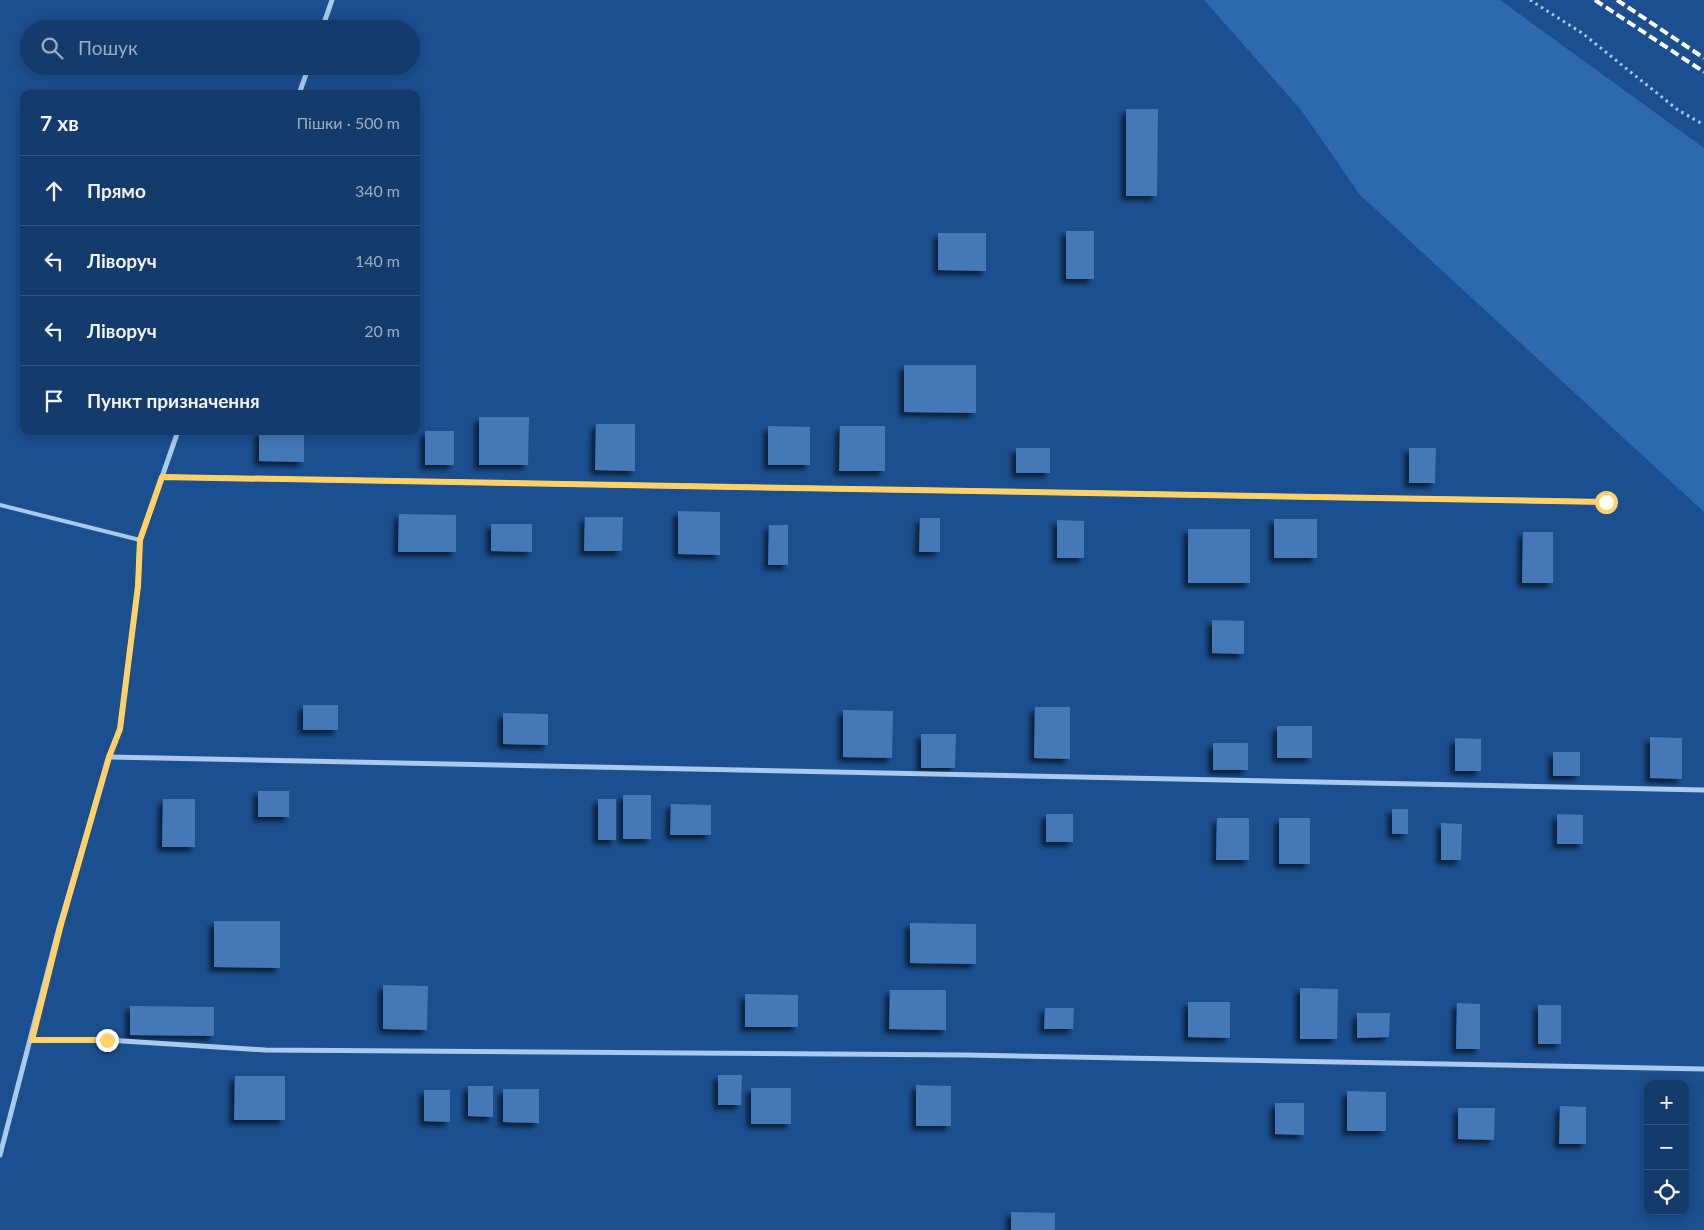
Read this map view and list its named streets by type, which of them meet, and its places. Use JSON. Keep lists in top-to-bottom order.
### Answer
{
  "page": {
    "search": "Пошук",
    "heading": ["7 хв", "Пішки · 500 m"],
    "list": [
      ["Прямо", "340 m"],
      ["Ліворуч", "140 m"],
      ["Ліворуч", "20 m"],
      "Пункт призначення"
    ],
    "map_buttons": ["+", "−"]
  }
}
